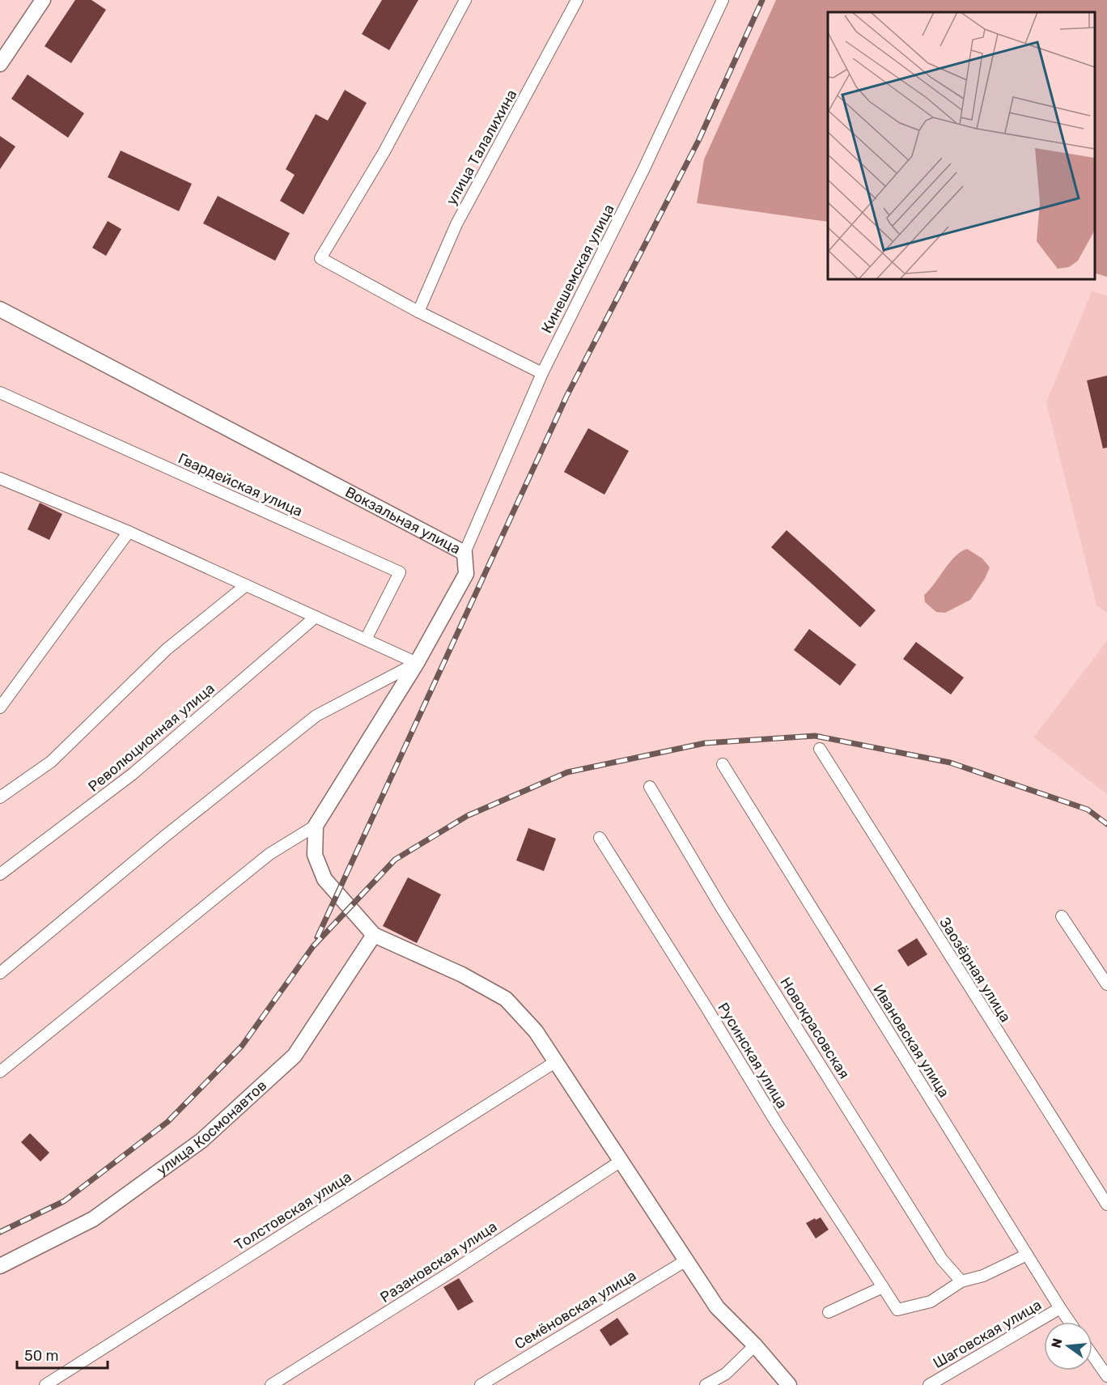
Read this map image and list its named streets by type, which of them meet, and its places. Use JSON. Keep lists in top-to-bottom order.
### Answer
{
  "streets": {
    "main road": ["Вокзальная улица", "улица Космонавтов"],
    "street": [
      "улица Талалихина",
      "Кинешемская улица",
      "Гвардейская улица",
      "Революционная улица",
      "Заозёрная улица",
      "Новокрасовская",
      "Ивановская улица",
      "Русинская улица",
      "Толстовская улица",
      "Разановская улица",
      "Семёновская улица",
      "Шаговская улица"
    ]
  },
  "crossings": [
    ["Кинешемская улица", "Вокзальная улица"],
    ["Новокрасовская", "Русинская улица"],
    ["Ивановская улица", "Шаговская улица"]
  ],
  "scale_bar": "50 m",
  "north": "left"
}
